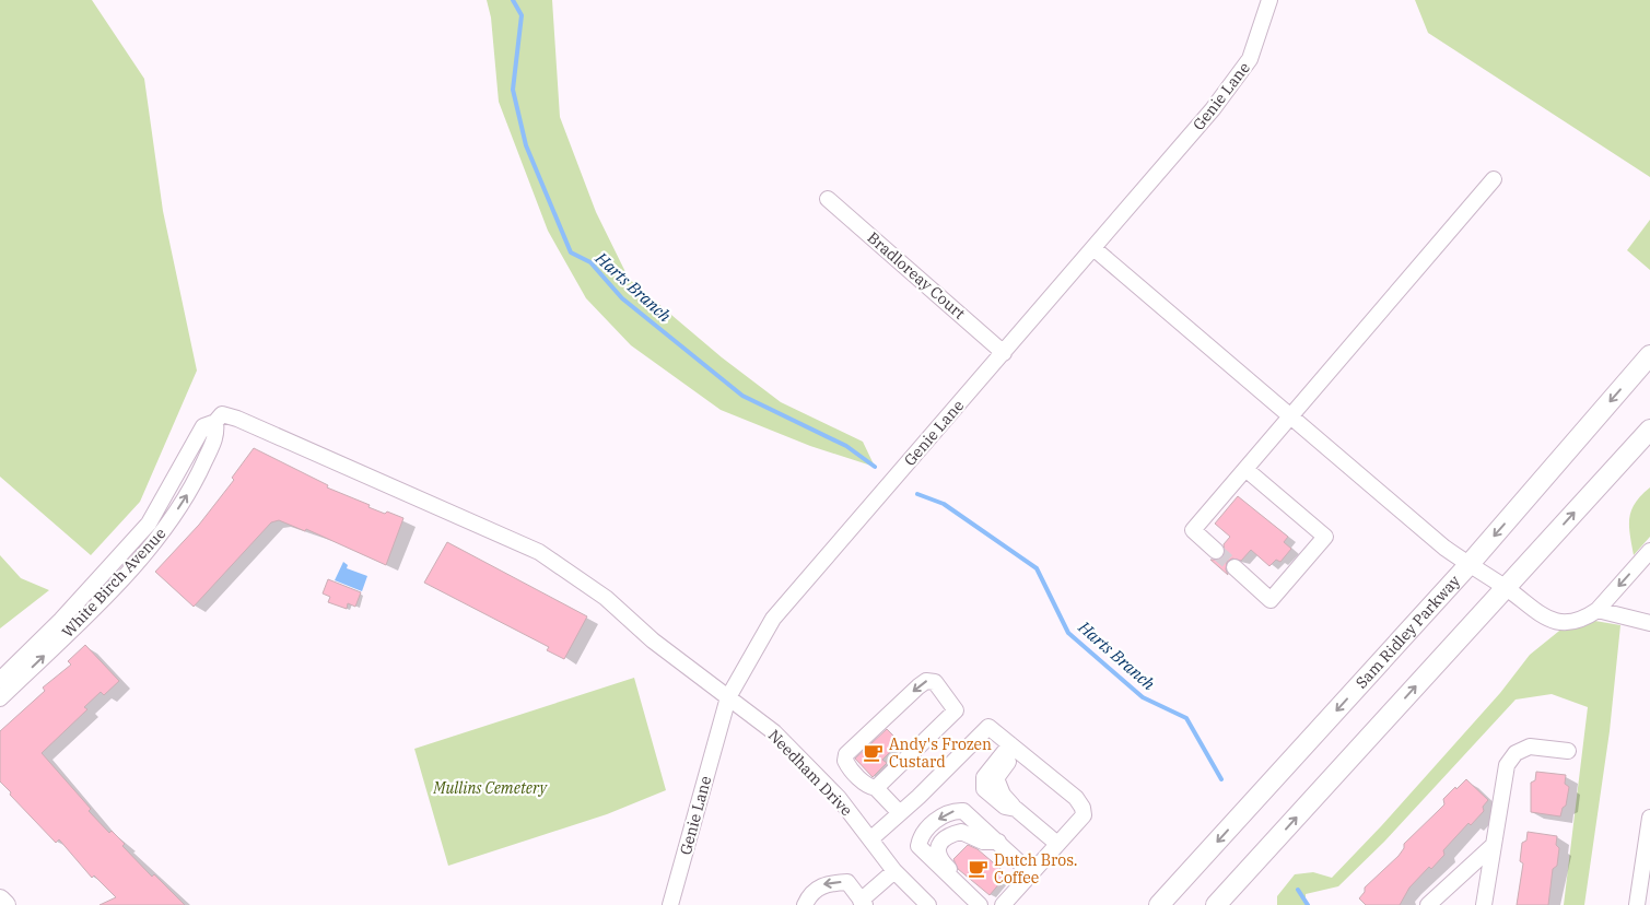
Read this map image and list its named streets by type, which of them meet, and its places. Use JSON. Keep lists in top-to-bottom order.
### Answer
{
  "streets": {
    "main road": ["Sam Ridley Parkway"],
    "street": [
      "Genie Lane",
      "Bradloreay Court",
      "White Birch Avenue",
      "Needham Drive"
    ]
  },
  "crossings": [
    ["Genie Lane", "Bradloreay Court"],
    ["Genie Lane", "Needham Drive"],
    ["White Birch Avenue", "Needham Drive"]
  ],
  "water": ["Harts Branch"],
  "parks": ["Mullins Cemetery"],
  "places": {
    "cafe": ["Andy's Frozen Custard", "Dutch Bros. Coffee"]
  }
}
